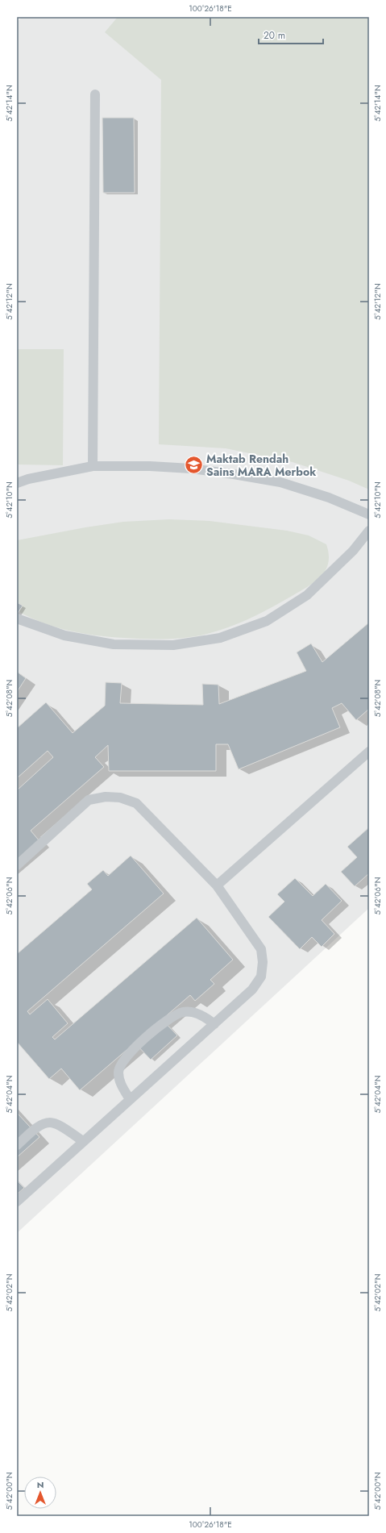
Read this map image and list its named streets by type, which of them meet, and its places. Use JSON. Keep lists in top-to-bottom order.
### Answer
{
  "places": {
    "school or university": ["Maktab Rendah Sains MARA Merbok"]
  },
  "scale_bar": "20 m",
  "north": "top",
  "coordinates": [
    "100°26'18\"E",
    "5°42'14\"N",
    "5°42'12\"N",
    "5°42'10\"N",
    "5°42'08\"N",
    "5°42'06\"N",
    "5°42'04\"N",
    "5°42'02\"N",
    "5°42'00\"N"
  ]
}
